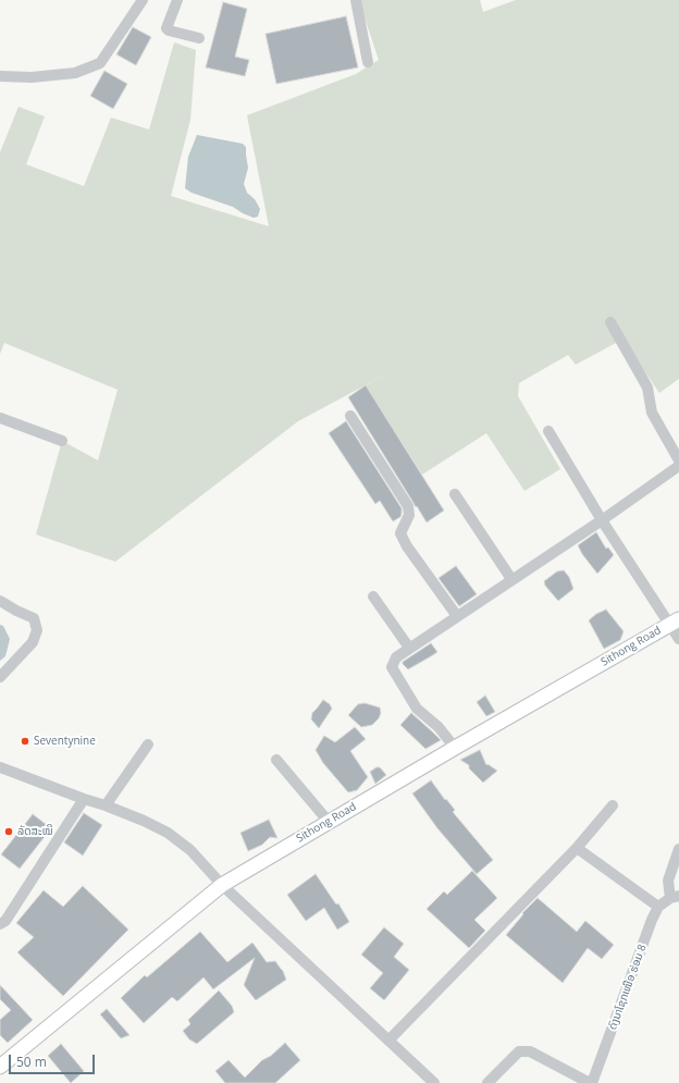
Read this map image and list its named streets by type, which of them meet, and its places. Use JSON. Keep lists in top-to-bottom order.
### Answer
{
  "streets": {
    "main road": ["Sithong Road"],
    "street": ["ດົງນາໂຊກເໜືອ ຮ່ອມ 8"]
  },
  "places": ["Seventynine", "ລັດສະໝີ"],
  "scale_bar": "50 m"
}
